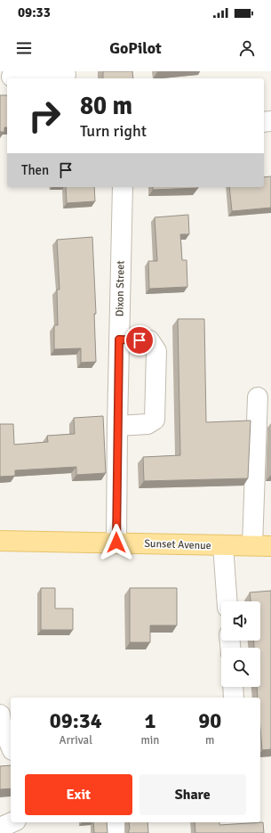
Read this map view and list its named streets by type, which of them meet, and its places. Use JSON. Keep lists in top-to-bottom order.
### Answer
{
  "streets": {
    "main road": ["Sunset Avenue"],
    "street": ["Dixon Street"]
  },
  "crossings": [
    ["Dixon Street", "Sunset Avenue"]
  ],
  "page": {
    "status": "09:33",
    "header": "GoPilot",
    "turn": ["80 m", "Turn right"],
    "then": "Then",
    "eta": [
      "09:34",
      "Arrival",
      "1",
      "min",
      "90",
      "m"
    ],
    "buttons": ["Exit", "Share"]
  }
}
